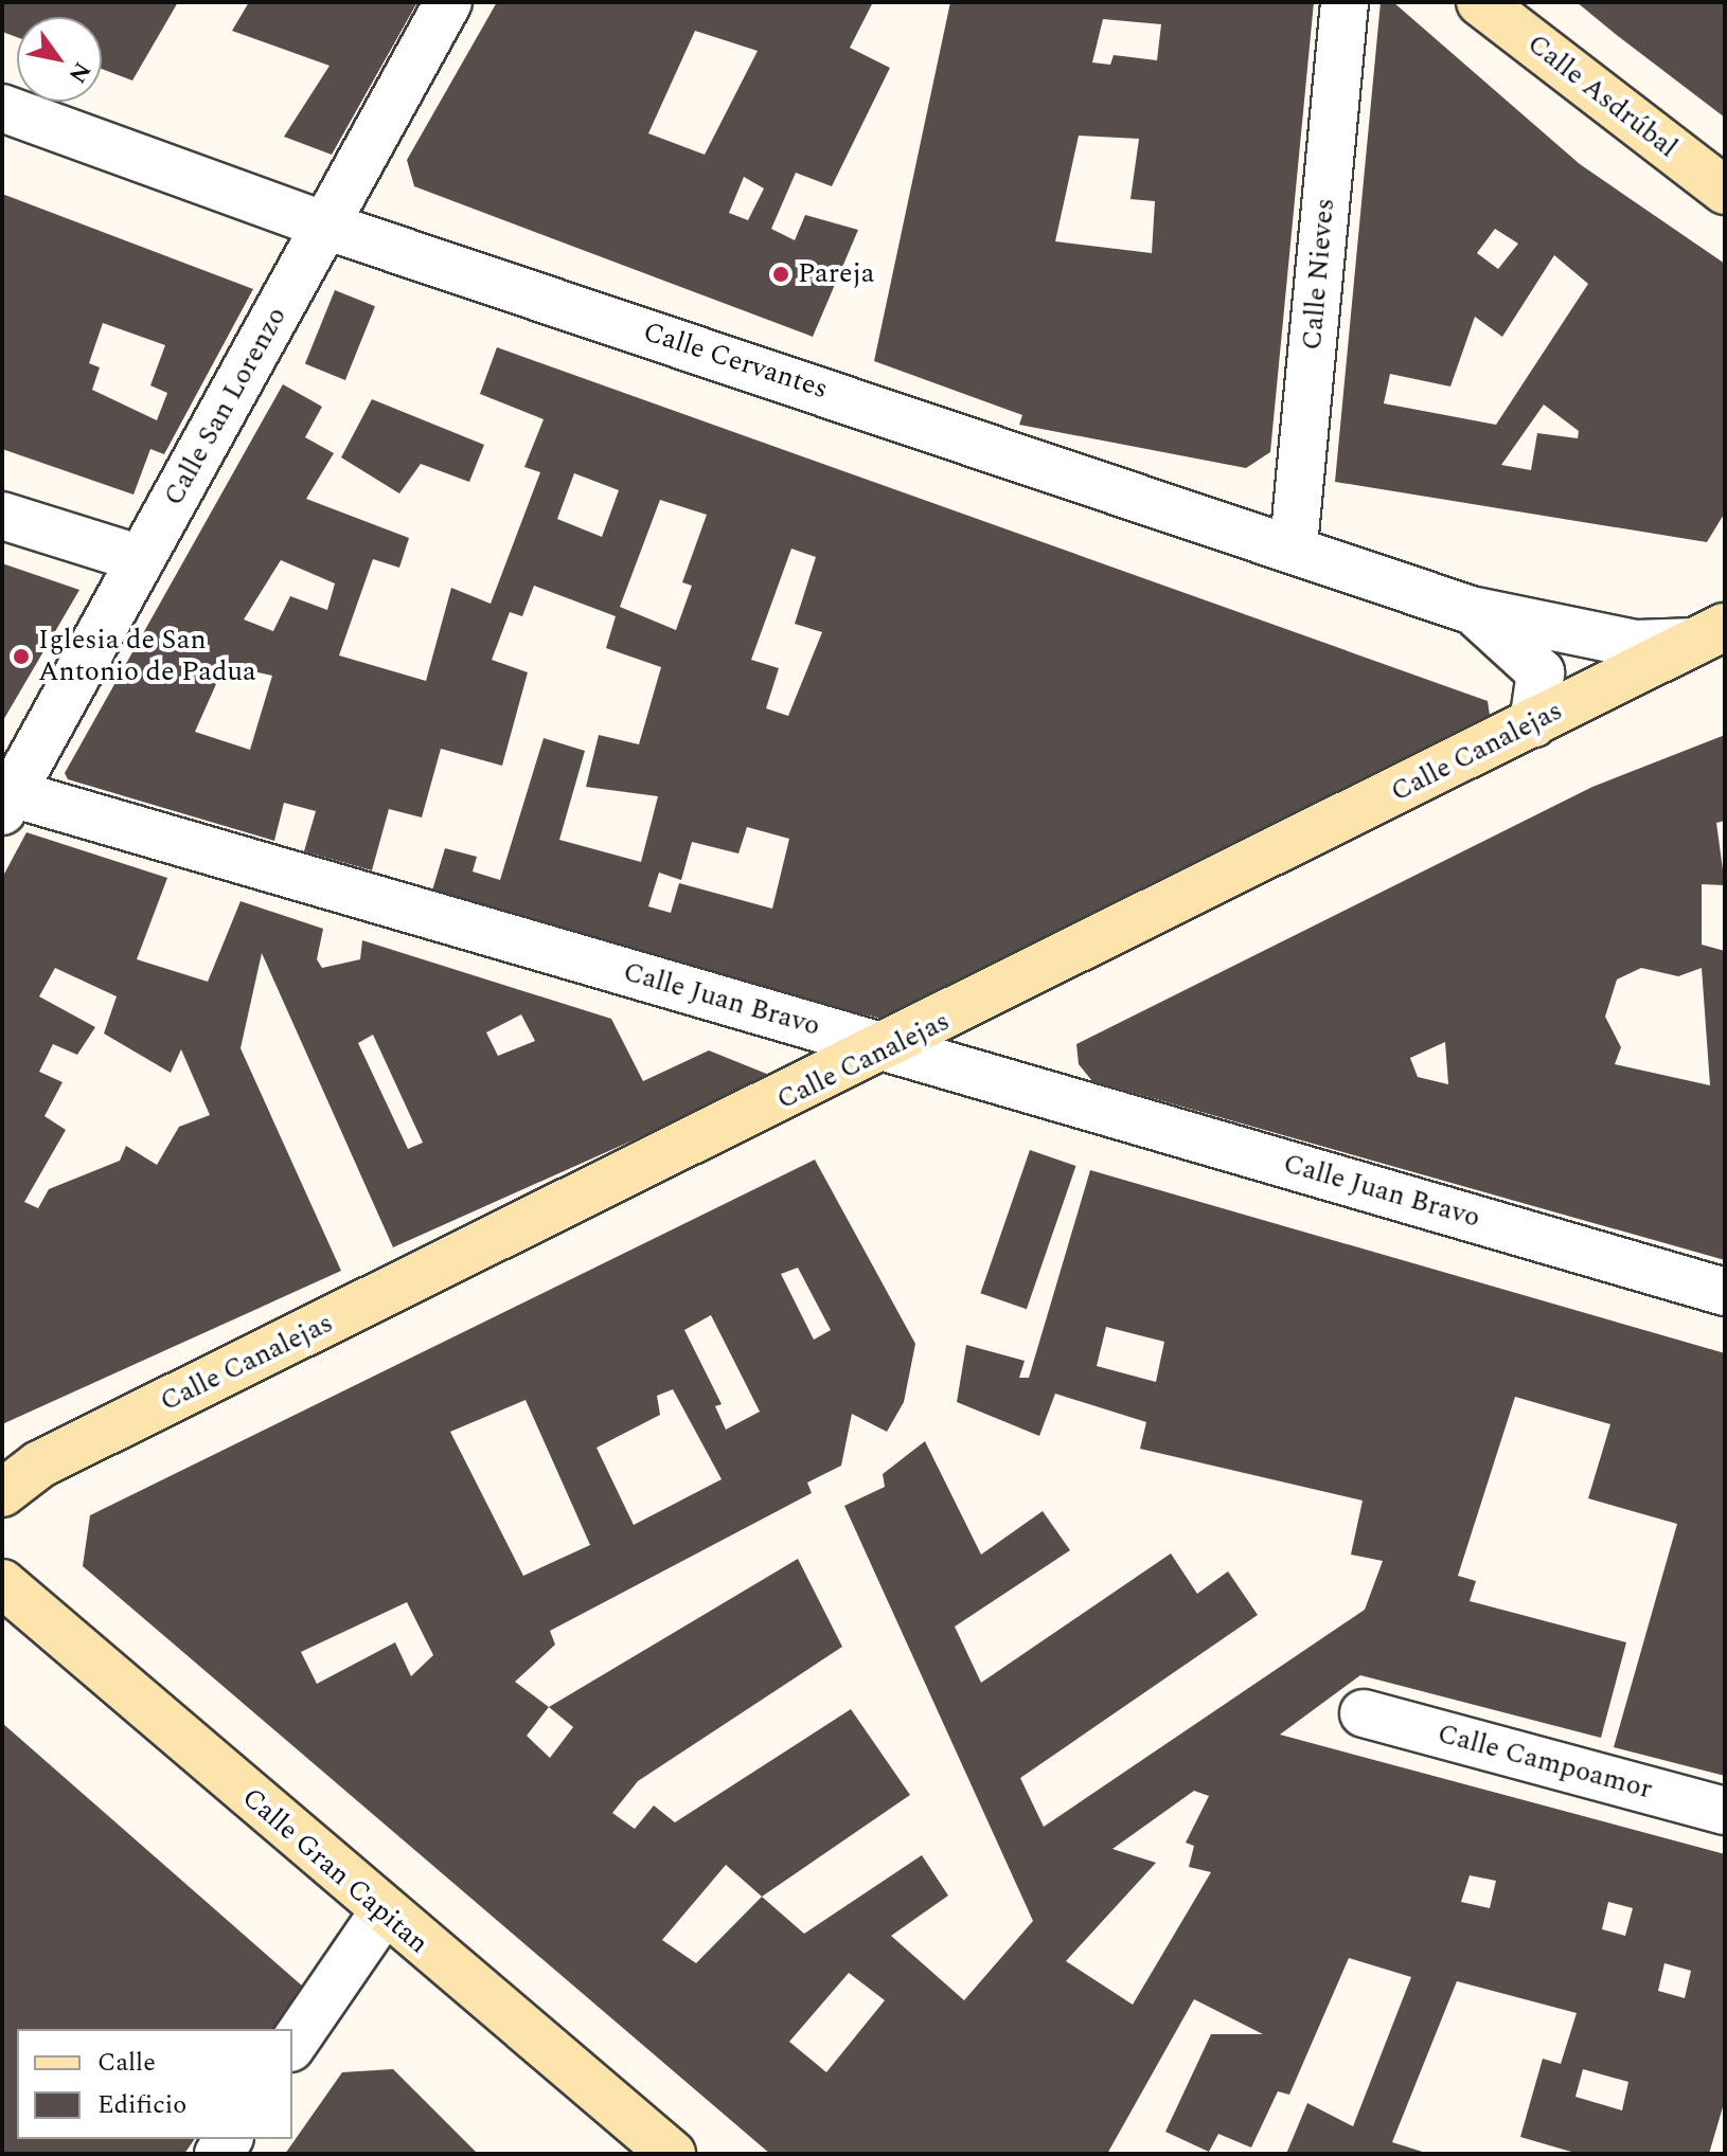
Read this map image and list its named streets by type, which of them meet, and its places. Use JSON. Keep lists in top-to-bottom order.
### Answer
{
  "streets": {
    "main road": ["Calle Asdrúbal", "Calle Canalejas", "Calle Gran Capitan"],
    "street": [
      "Calle Nieves",
      "Calle Cervantes",
      "Calle San Lorenzo",
      "Calle Juan Bravo",
      "Calle Campoamor"
    ]
  },
  "crossings": [
    ["Calle Nieves", "Calle Cervantes"],
    ["Calle Cervantes", "Calle San Lorenzo"],
    ["Calle Cervantes", "Calle Canalejas"],
    ["Calle San Lorenzo", "Calle Juan Bravo"],
    ["Calle Canalejas", "Calle Juan Bravo"]
  ],
  "places": ["Pareja", "Iglesia de San Antonio de Padua"],
  "legend": ["Calle", "Edificio"],
  "north": "bottom right"
}
